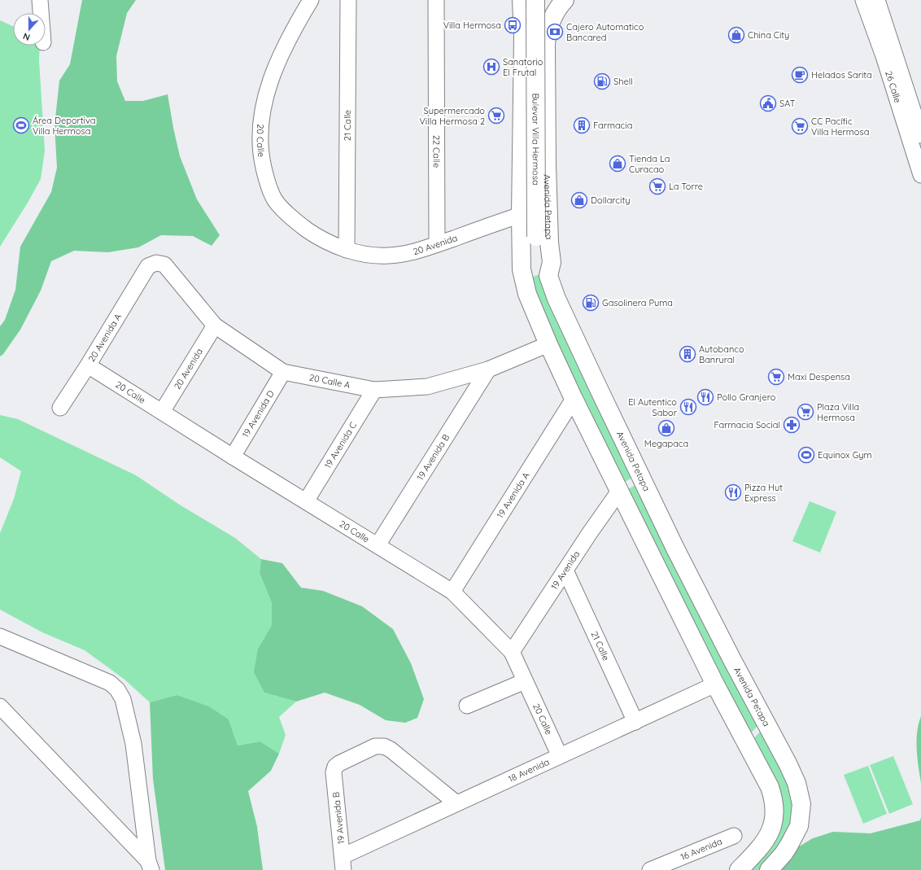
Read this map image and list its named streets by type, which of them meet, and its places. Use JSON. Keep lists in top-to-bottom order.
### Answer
{
  "streets": {
    "main road": ["Bulevar Villa Hermosa", "Avenida Petapa"],
    "street": [
      "26 Calle",
      "21 Calle",
      "20 Calle",
      "22 Calle",
      "20 Avenida",
      "20 Avenida A",
      "20 Calle A",
      "19 Avenida D",
      "19 Avenida C",
      "19 Avenida B",
      "19 Avenida A",
      "19 Avenida",
      "18 Avenida",
      "16 Avenida"
    ]
  },
  "crossings": [
    ["21 Calle", "20 Calle"],
    ["21 Calle", "20 Avenida"],
    ["21 Calle", "19 Avenida"],
    ["21 Calle", "18 Avenida"],
    ["Bulevar Villa Hermosa", "Avenida Petapa"],
    ["20 Calle", "20 Avenida"],
    ["20 Calle", "20 Avenida A"],
    ["20 Calle", "19 Avenida D"],
    ["20 Calle", "19 Avenida C"],
    ["20 Calle", "19 Avenida B"],
    ["20 Calle", "19 Avenida A"],
    ["20 Calle", "19 Avenida"],
    ["20 Calle", "18 Avenida"],
    ["22 Calle", "20 Avenida"],
    ["20 Avenida", "20 Calle A"],
    ["20 Avenida A", "20 Calle A"],
    ["20 Calle A", "19 Avenida D"],
    ["20 Calle A", "19 Avenida C"],
    ["20 Calle A", "19 Avenida B"],
    ["19 Avenida B", "18 Avenida"]
  ],
  "places": {
    "bus stop": ["Villa Hermosa"],
    "bank": ["Cajero Automatico Bancared"],
    "shop": [
      "China City",
      "Tienda La Curacao",
      "Dollarcity",
      "Megapaca"
    ],
    "hospital": ["Sanatorio El Frutal"],
    "cafe": ["Helados Sarita"],
    "fuel station": ["Shell", "Gasolinera Puma"],
    "public building": ["SAT"],
    "supermarket": [
      "Supermercado Villa Hermosa 2",
      "CC Pacífic Villa Hermosa",
      "La Torre",
      "Maxi Despensa",
      "Plaza Villa Hermosa"
    ],
    "sports": ["Área Deportiva Villa Hermosa", "Equinox Gym"],
    "building": ["Farmacia", "Autobanco Banrural"],
    "restaurant": ["Pollo Granjero", "El Autentico Sabor", "Pizza Hut Express"],
    "pharmacy": ["Farmacia Social"]
  },
  "north": "bottom"
}
